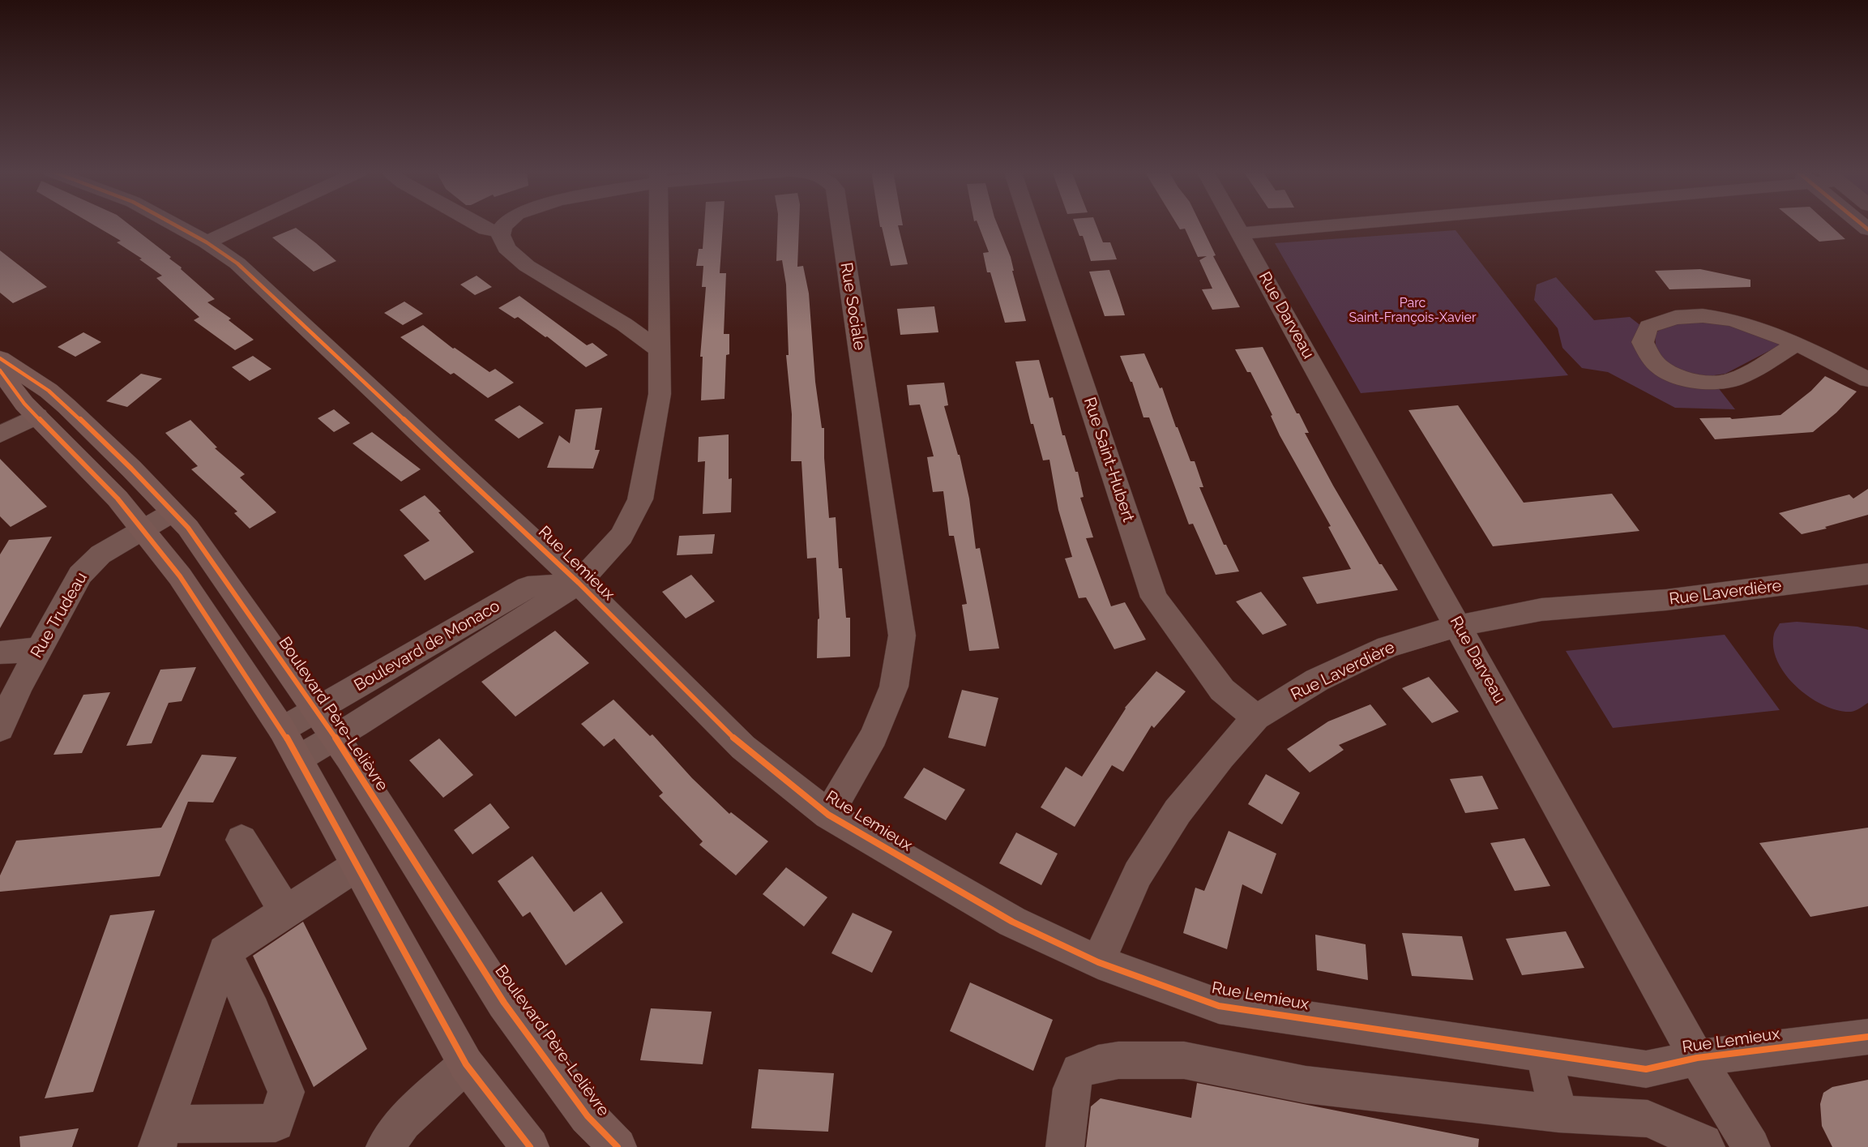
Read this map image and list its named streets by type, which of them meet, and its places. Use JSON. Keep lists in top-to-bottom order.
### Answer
{
  "streets": {
    "main road": ["Boulevard Père-Lelièvre"],
    "street": [
      "Rue Sociale",
      "Rue Darveau",
      "Rue Saint-Hubert",
      "Rue Lemieux",
      "Rue Laverdière",
      "Rue Trudeau",
      "Boulevard de Monaco"
    ]
  },
  "crossings": [
    ["Rue Sociale", "Rue Lemieux"],
    ["Rue Darveau", "Rue Lemieux"],
    ["Rue Darveau", "Rue Laverdière"],
    ["Rue Saint-Hubert", "Rue Laverdière"],
    ["Rue Lemieux", "Rue Laverdière"],
    ["Rue Lemieux", "Boulevard de Monaco"],
    ["Rue Trudeau", "Boulevard Père-Lelièvre"],
    ["Boulevard de Monaco", "Boulevard Père-Lelièvre"]
  ],
  "parks": ["Parc Saint-François-Xavier"]
}
